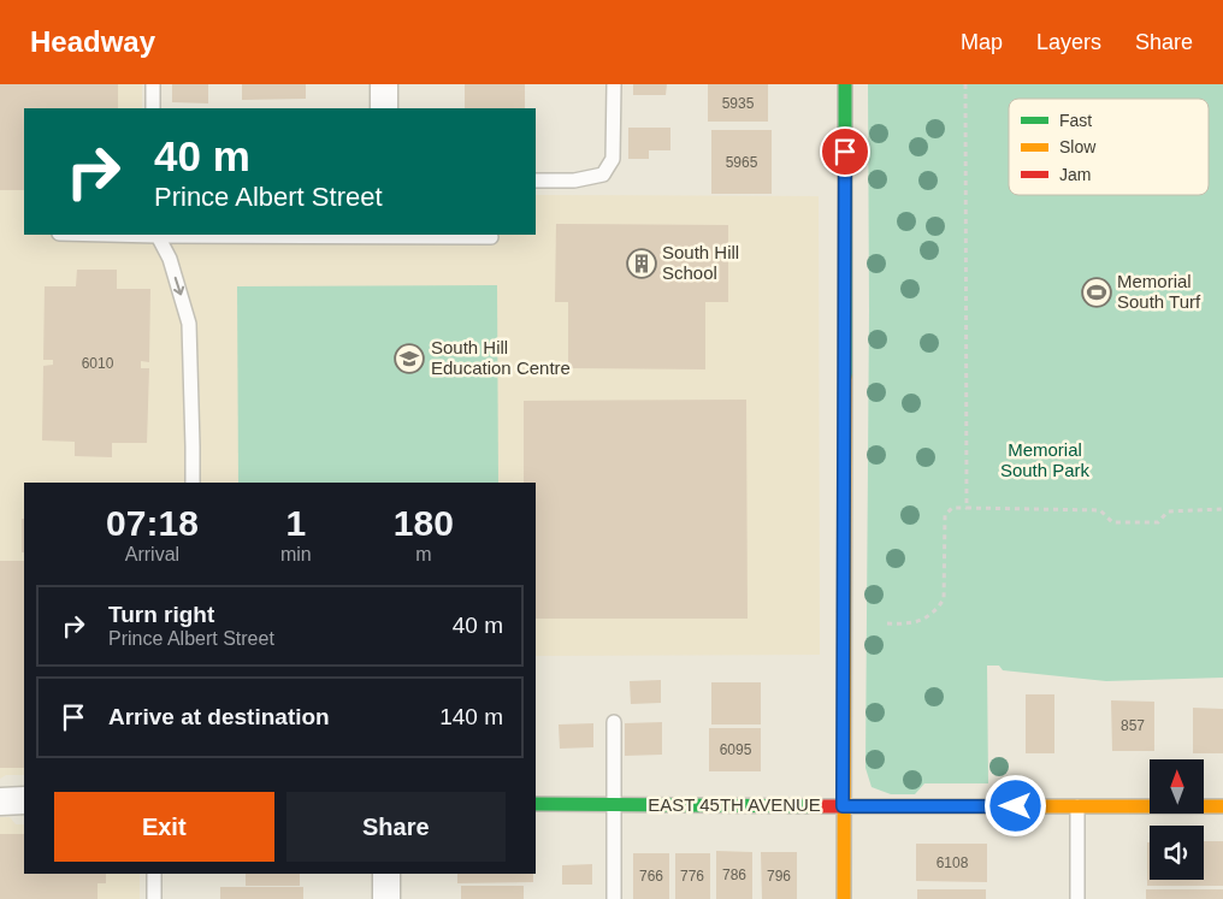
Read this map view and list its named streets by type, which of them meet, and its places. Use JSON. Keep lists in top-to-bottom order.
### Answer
{
  "streets": {
    "street": ["EAST 45TH AVENUE"]
  },
  "parks": ["Memorial South Park"],
  "places": {
    "building": ["South Hill School"],
    "sports": ["Memorial South Turf"],
    "school or university": ["South Hill Education Centre"]
  },
  "house_numbers": [
    "5935",
    "5965",
    "6010",
    "857",
    "6095",
    "6108",
    "786",
    "766",
    "776",
    "796"
  ],
  "legend": ["Fast", "Slow", "Jam"],
  "north": "top",
  "page": {
    "header": "Headway",
    "nav": ["Map", "Layers", "Share"],
    "turn": ["40 m", "Prince Albert Street"],
    "eta": [
      "07:18",
      "Arrival",
      "1",
      "min",
      "180",
      "m"
    ],
    "list": [
      {
        "name": "Turn right",
        "note": "Prince Albert Street",
        "value": "40 m"
      },
      {
        "name": "Arrive at destination",
        "value": "140 m"
      }
    ],
    "buttons": ["Exit", "Share"]
  }
}
